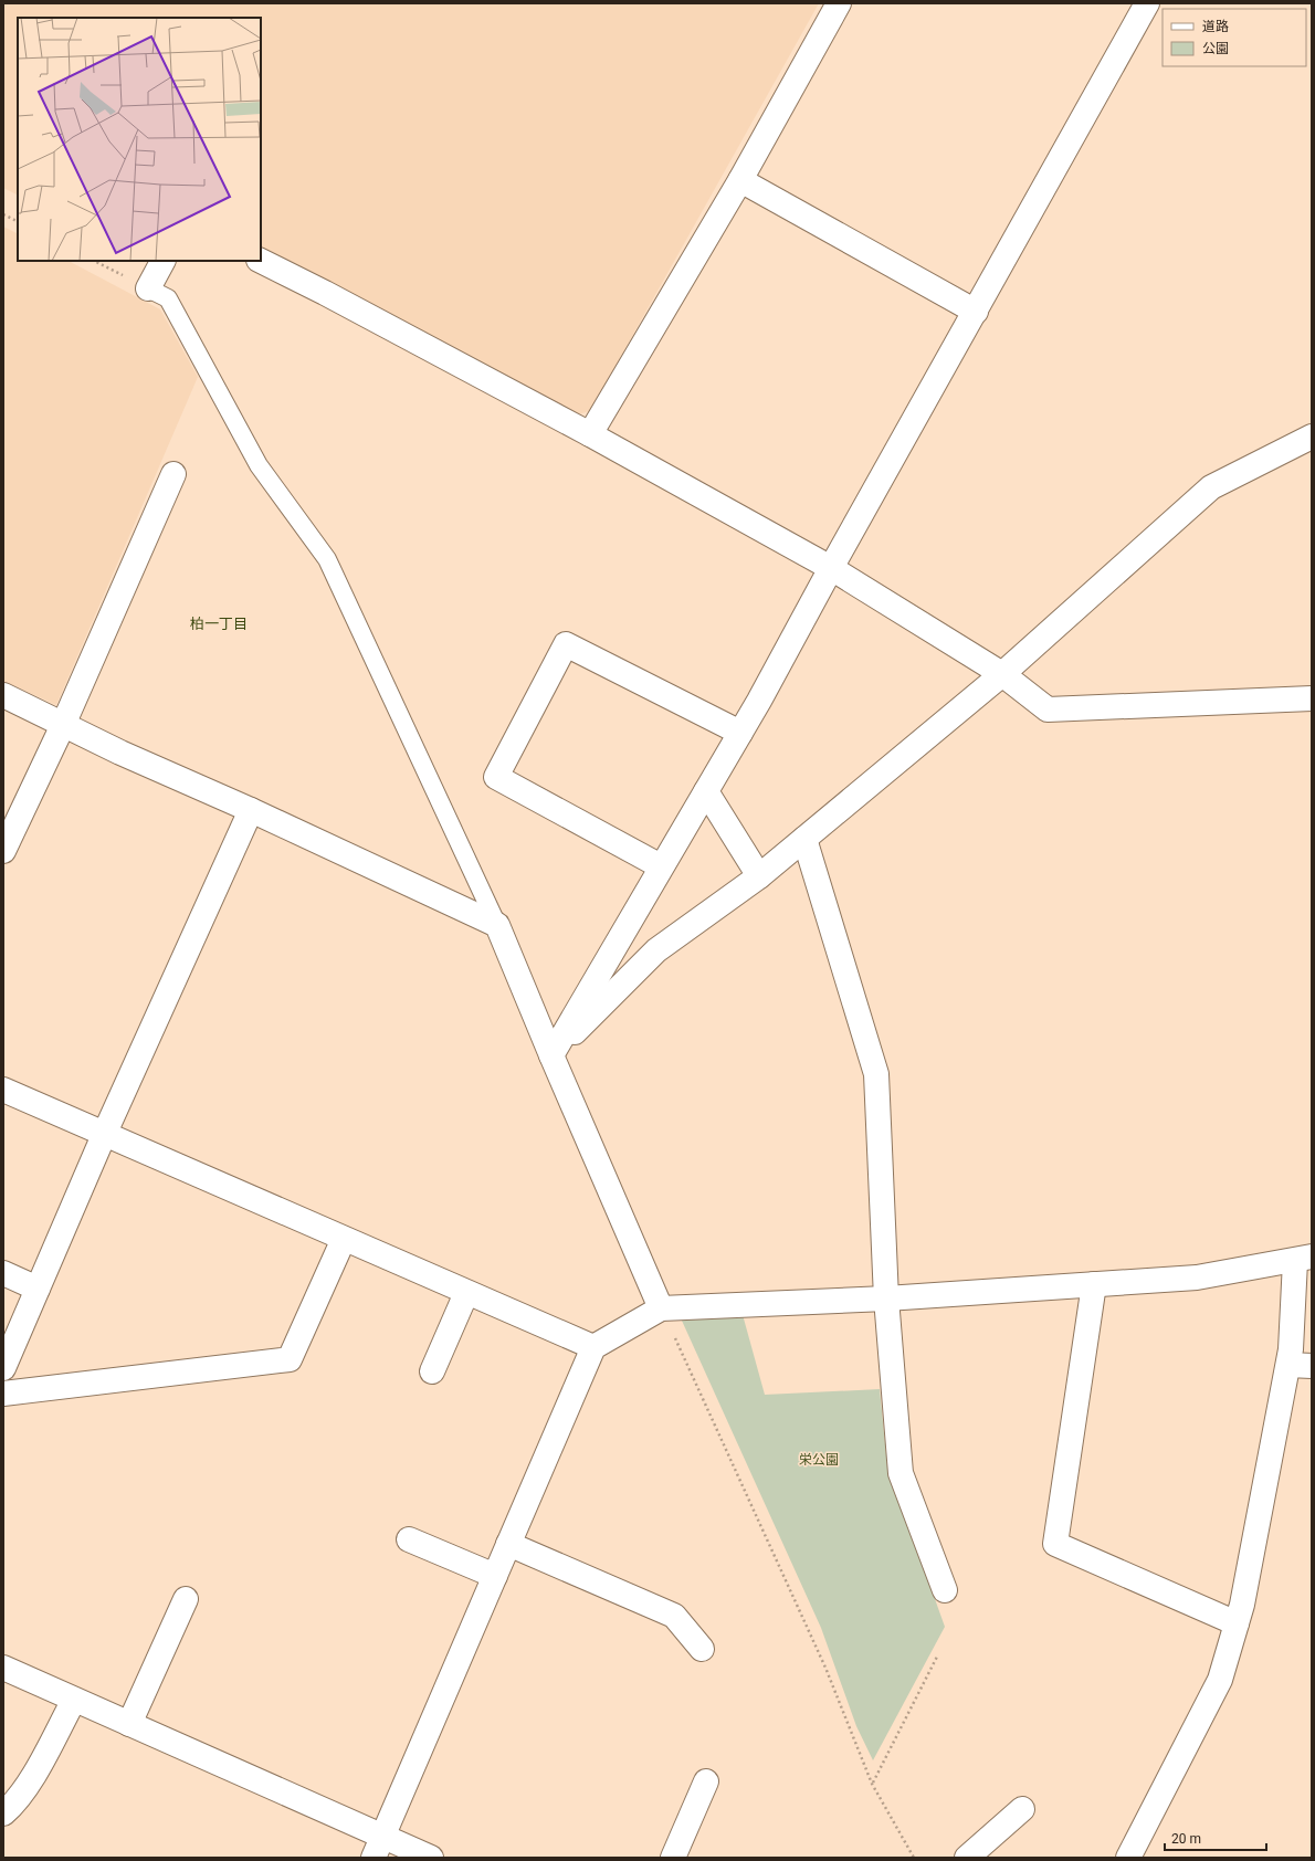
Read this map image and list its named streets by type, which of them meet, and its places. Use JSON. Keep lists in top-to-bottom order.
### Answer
{
  "districts": ["柏一丁目"],
  "parks": ["栄公園"],
  "legend": ["道路", "公園"],
  "scale_bar": "20 m"
}
